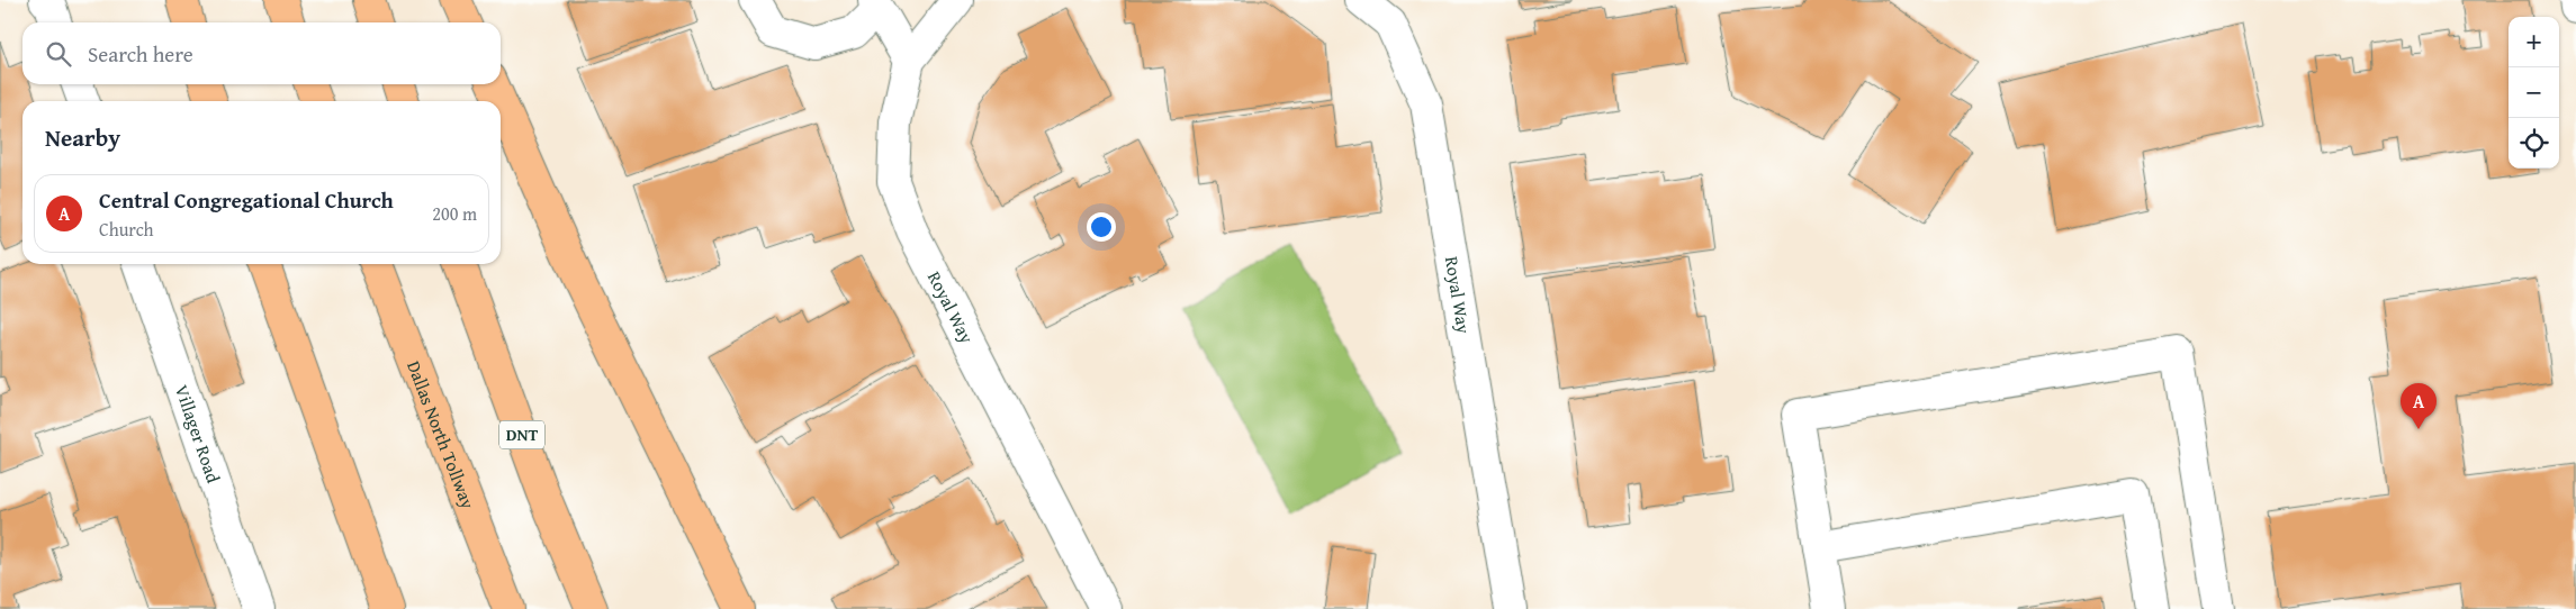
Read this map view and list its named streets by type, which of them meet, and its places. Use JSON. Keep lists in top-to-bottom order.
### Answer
{
  "streets": {
    "highway": ["Dallas North Tollway", "DNT"],
    "street": ["Royal Way", "Villager Road"]
  },
  "page": {
    "map_buttons": ["+", "−"],
    "search": "Search here",
    "heading": "Nearby",
    "list": [
      {
        "mark": "A",
        "name": "Central Congregational Church",
        "note": "Church",
        "value": "200 m"
      }
    ],
    "pins": "A"
  }
}
